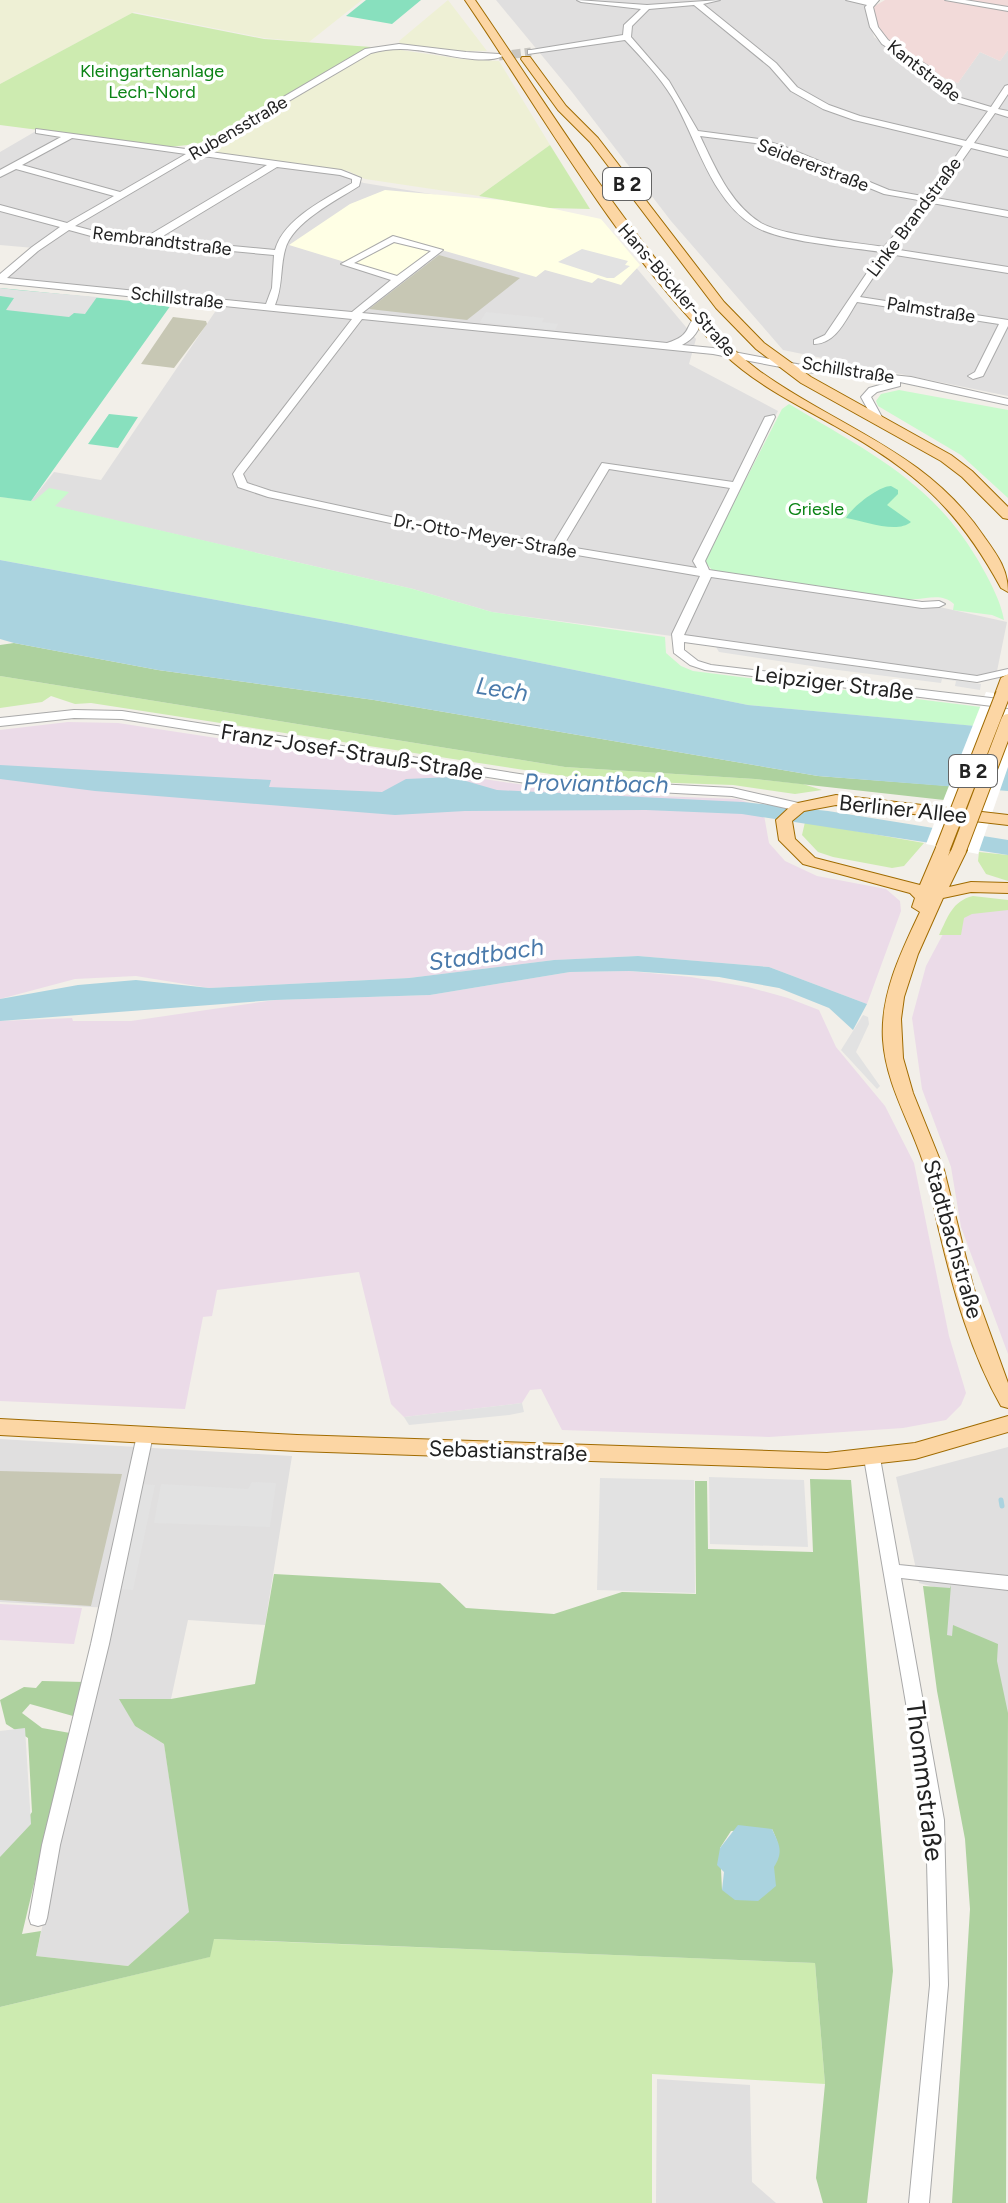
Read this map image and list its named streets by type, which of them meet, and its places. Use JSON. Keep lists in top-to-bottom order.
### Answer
{
  "streets": {
    "main road": [
      "B 2",
      "Hans-Böckler-Straße",
      "Berliner Allee",
      "Stadtbachstraße",
      "Sebastianstraße"
    ],
    "street": [
      "Kantstraße",
      "Rubensstraße",
      "Seidererstraße",
      "Linke Brandstraße",
      "Rembrandtstraße",
      "Schillstraße",
      "Palmstraße",
      "Dr.-Otto-Meyer-Straße",
      "Leipziger Straße",
      "Franz-Josef-Strauß-Straße",
      "Thommstraße"
    ]
  },
  "crossings": [
    ["Kantstraße", "Linke Brandstraße"],
    ["Rubensstraße", "Rembrandtstraße"],
    ["Rubensstraße", "Schillstraße"],
    ["Seidererstraße", "Linke Brandstraße"],
    ["B 2", "Leipziger Straße"],
    ["B 2", "Stadtbachstraße"],
    ["Linke Brandstraße", "Palmstraße"],
    ["Hans-Böckler-Straße", "Schillstraße"],
    ["Schillstraße", "Dr.-Otto-Meyer-Straße"],
    ["Franz-Josef-Strauß-Straße", "Berliner Allee"],
    ["Sebastianstraße", "Thommstraße"]
  ],
  "water": ["Lech", "Proviantbach", "Stadtbach"],
  "parks": ["Kleingartenanlage Lech-Nord", "Griesle"]
}
